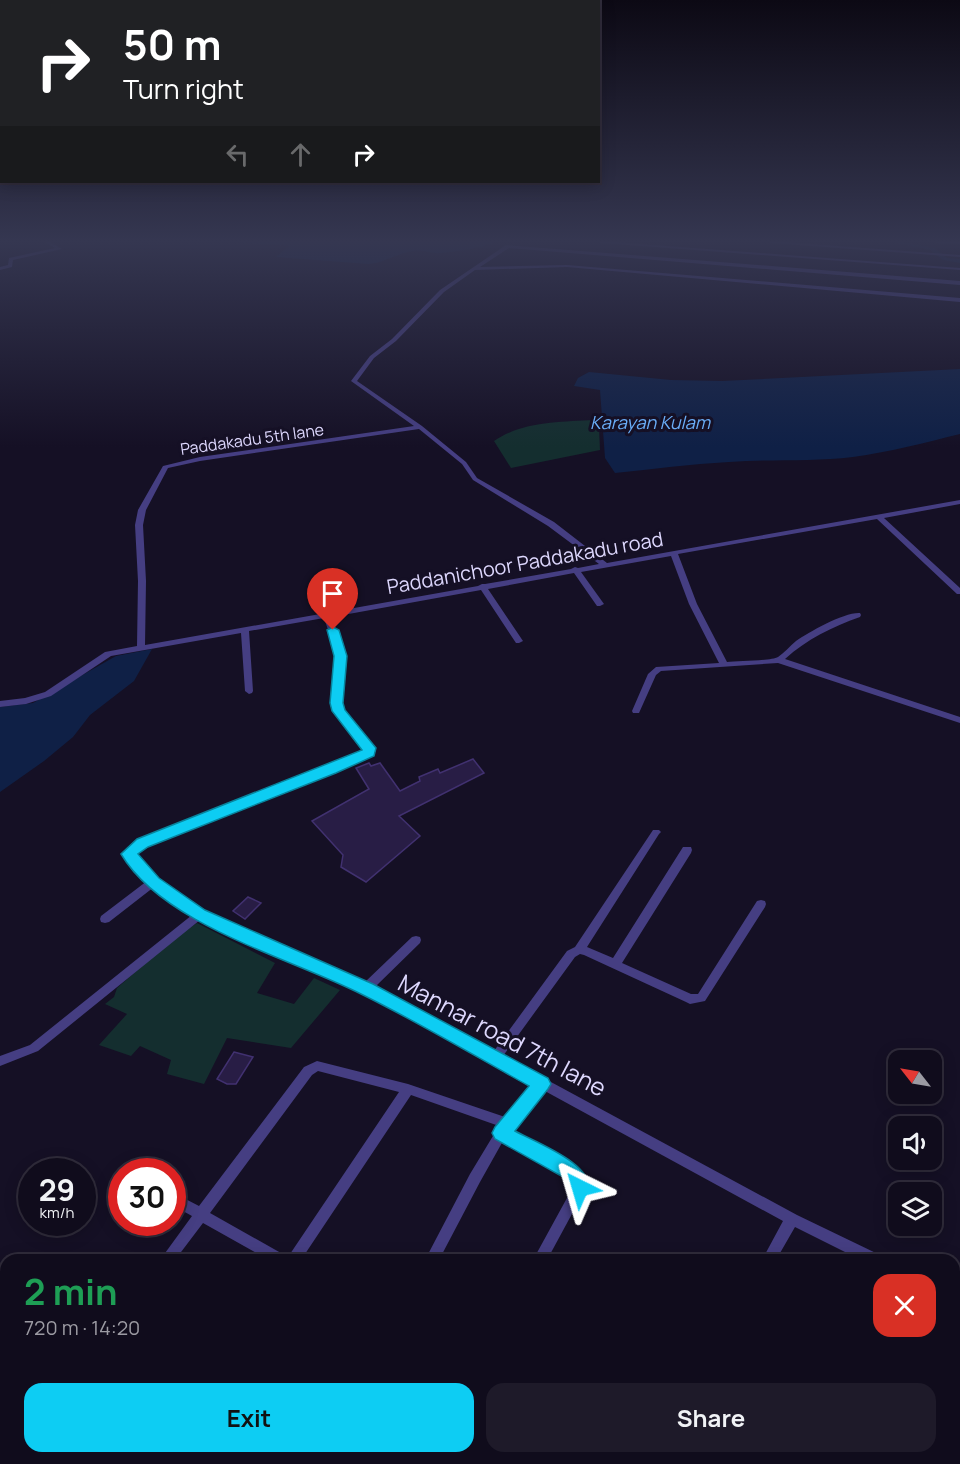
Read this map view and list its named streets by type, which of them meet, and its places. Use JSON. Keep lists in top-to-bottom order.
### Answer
{
  "streets": {
    "street": ["Paddakadu 5th lane", "Paddanichoor Paddakadu road", "Mannar road 7th lane"]
  },
  "crossings": [
    ["Paddakadu 5th lane", "Paddanichoor Paddakadu road"],
    ["Paddanichoor Paddakadu road", "Mannar road 7th lane"]
  ],
  "water": ["Karayan Kulam"],
  "north": "top left",
  "page": {
    "turn": ["50 m", "Turn right"],
    "speed": "29 km/h",
    "limit": "30",
    "heading": ["2 min", "720 m · 14:20"],
    "buttons": ["Exit", "Share"]
  }
}
